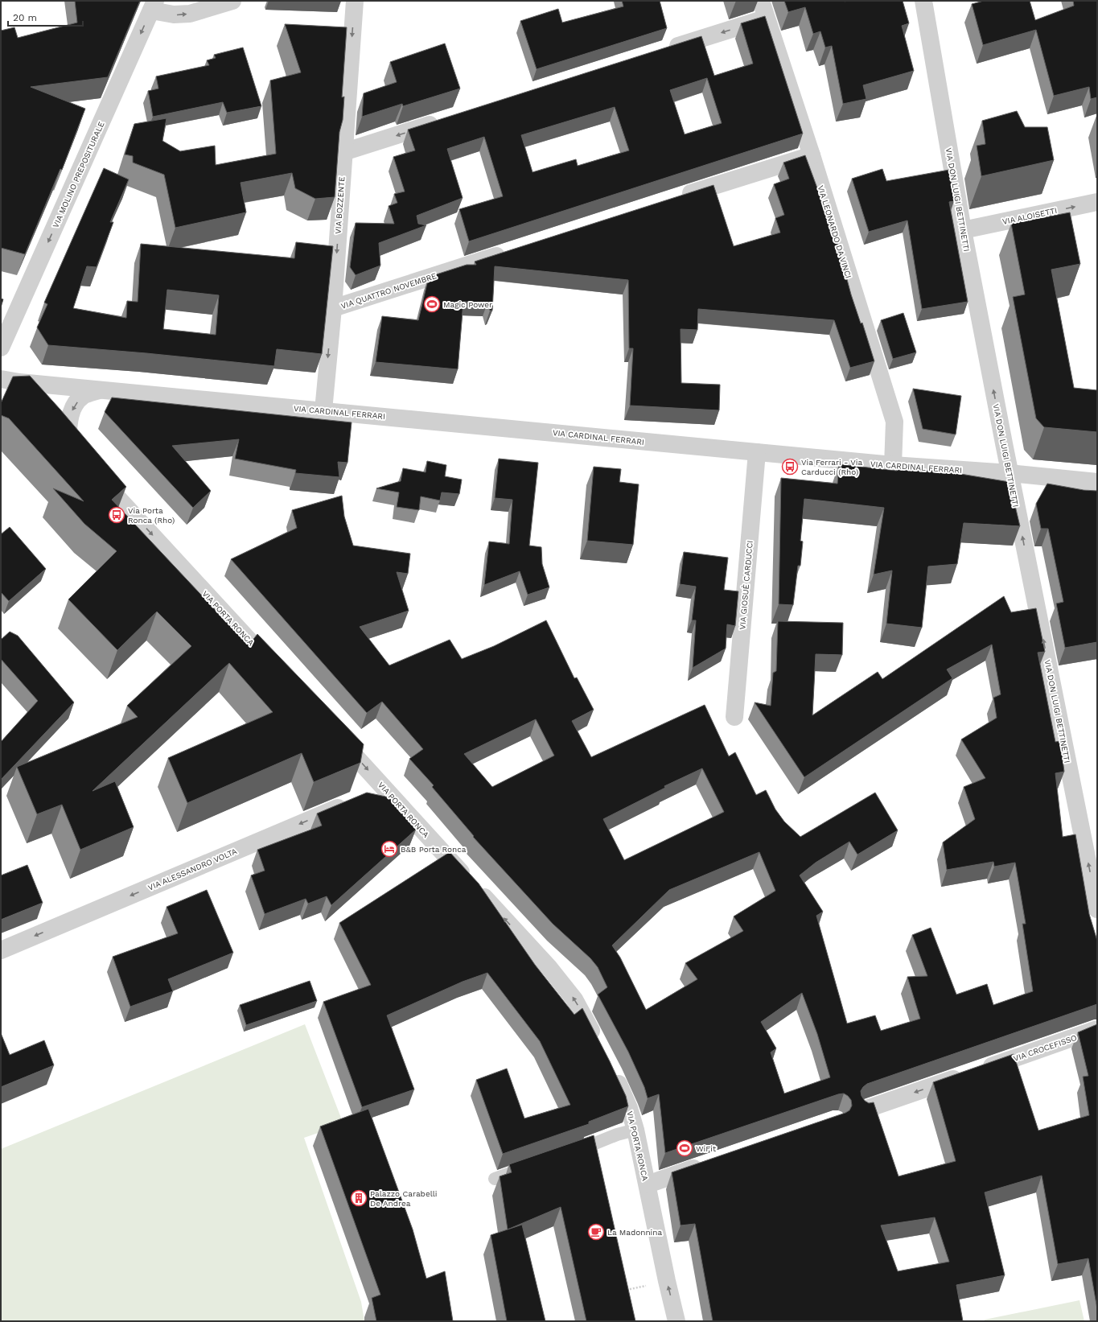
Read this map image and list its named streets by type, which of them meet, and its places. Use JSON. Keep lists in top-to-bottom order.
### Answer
{
  "streets": {
    "street": [
      "VIA MOLINO PREPOSITURALE",
      "VIA DON LUIGI BETTINETTI",
      "VIA BOZZENTE",
      "VIA ALOISETTI",
      "VIA LEONARDO DA VINCI",
      "VIA QUATTRO NOVEMBRE",
      "VIA CARDINAL FERRARI",
      "VIA GIOSUÈ CARDUCCI",
      "VIA PORTA RONCA",
      "VIA ALESSANDRO VOLTA",
      "VIA CROCEFISSO"
    ]
  },
  "crossings": [
    ["VIA DON LUIGI BETTINETTI", "VIA ALOISETTI"],
    ["VIA DON LUIGI BETTINETTI", "VIA CARDINAL FERRARI"],
    ["VIA BOZZENTE", "VIA QUATTRO NOVEMBRE"],
    ["VIA BOZZENTE", "VIA CARDINAL FERRARI"],
    ["VIA LEONARDO DA VINCI", "VIA CARDINAL FERRARI"],
    ["VIA CARDINAL FERRARI", "VIA GIOSUÈ CARDUCCI"]
  ],
  "one_way": [
    "VIA MOLINO PREPOSITURALE",
    "VIA DON LUIGI BETTINETTI",
    "VIA BOZZENTE",
    "VIA ALOISETTI",
    "VIA ALESSANDRO VOLTA",
    "VIA CROCEFISSO"
  ],
  "places": {
    "sports": ["Magic Power", "WiFit"],
    "bus stop": ["Via Ferrari - Via Carducci (Rho)", "Via Porta Ronca (Rho)"],
    "hotel": ["B&B Porta Ronca"],
    "building": ["Palazzo Carabelli De Andrea"],
    "cafe": ["La Madonnina"]
  },
  "scale_bar": "20 m"
}
